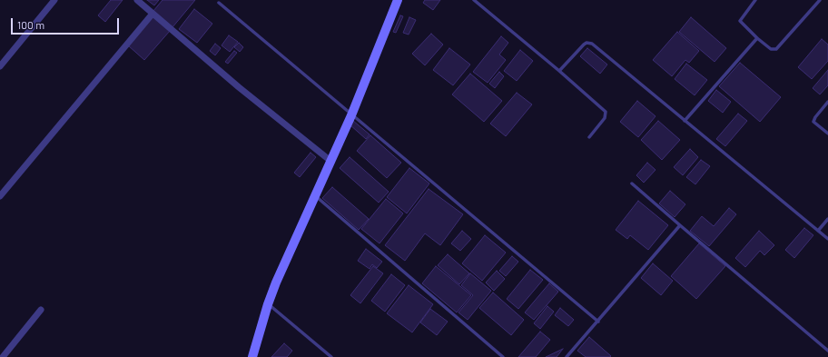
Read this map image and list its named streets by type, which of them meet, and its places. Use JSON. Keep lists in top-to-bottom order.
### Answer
{
  "scale_bar": "100 m"
}
